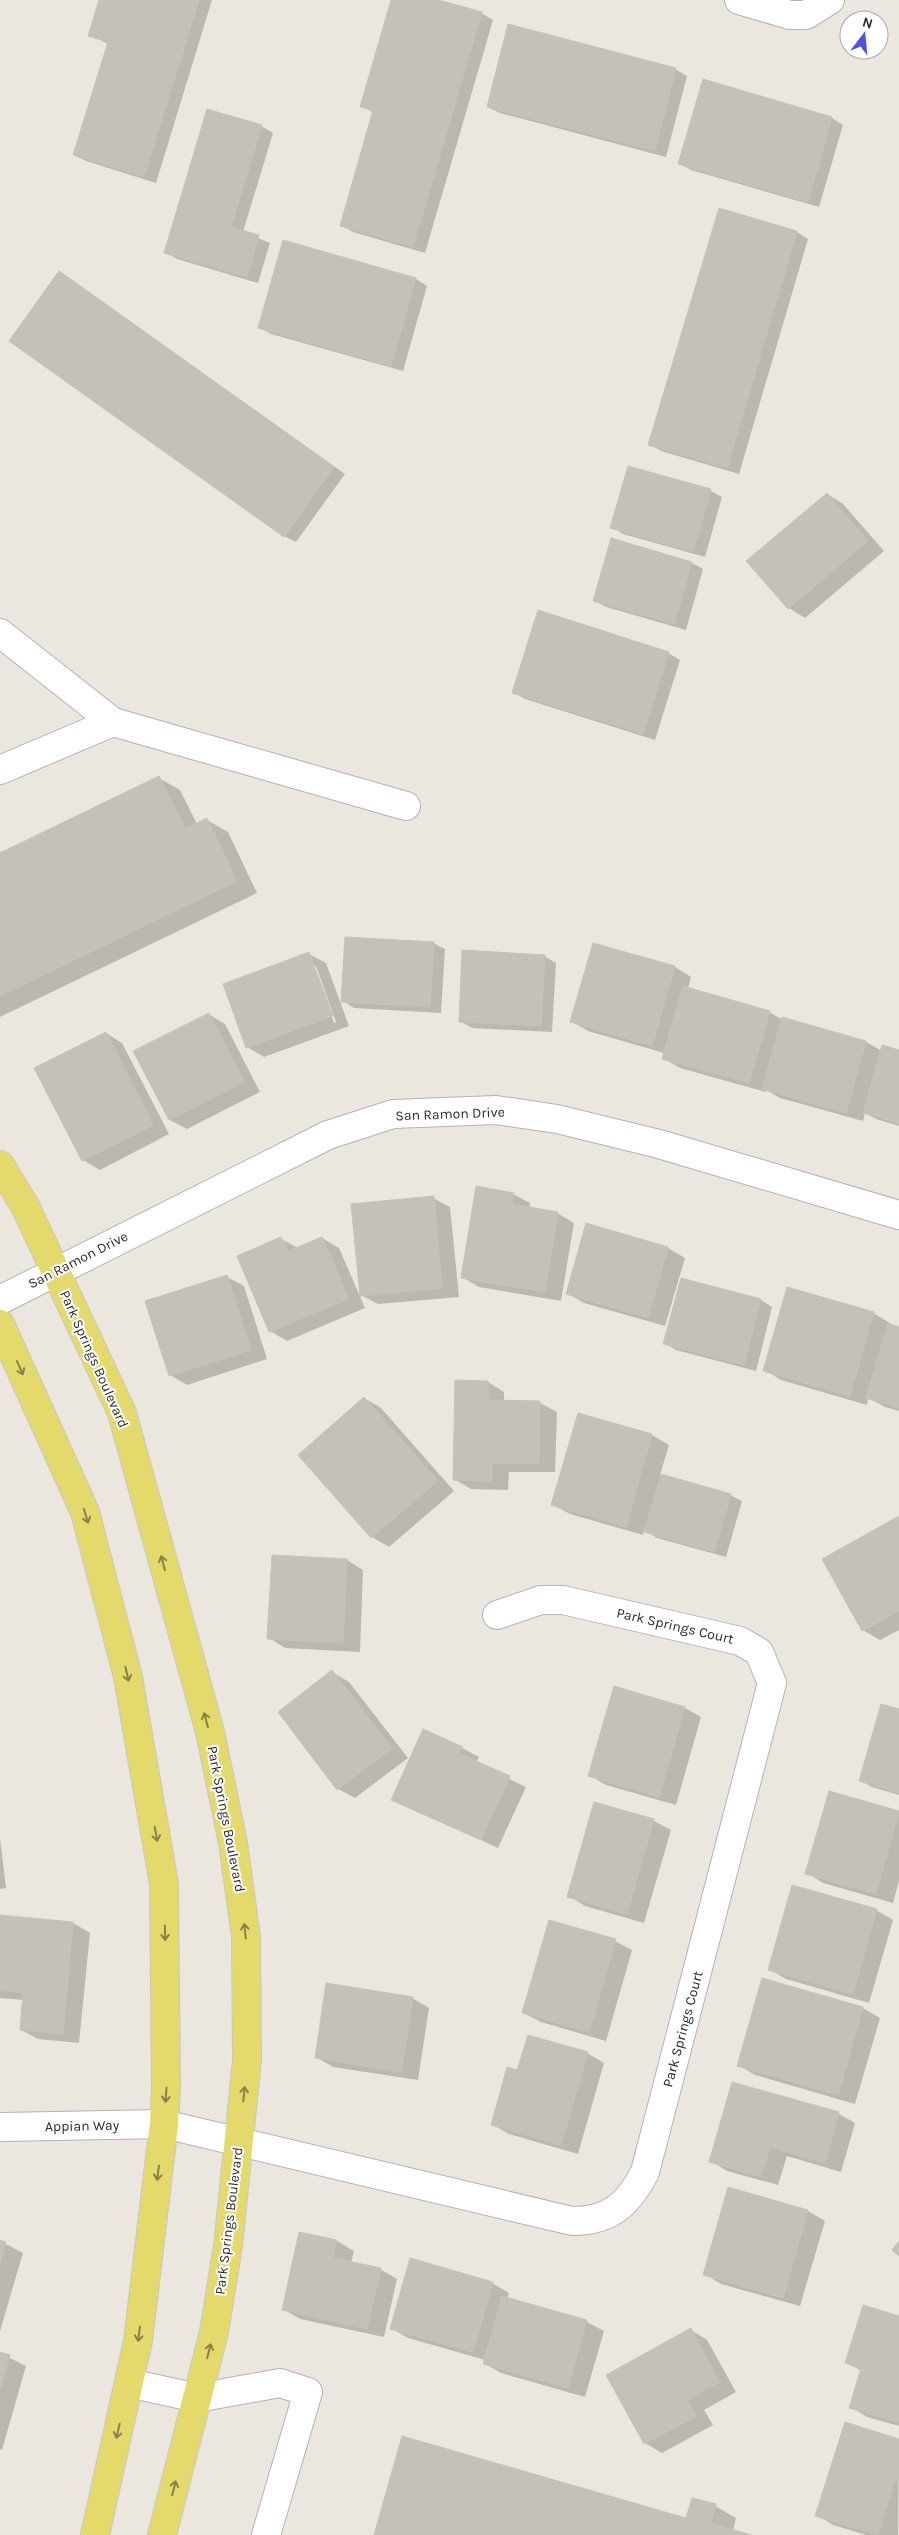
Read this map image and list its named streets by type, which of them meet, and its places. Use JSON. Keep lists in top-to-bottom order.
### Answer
{
  "streets": {
    "main road": ["Park Springs Boulevard"],
    "street": ["San Ramon Drive", "Park Springs Court", "Appian Way"]
  },
  "crossings": [
    ["San Ramon Drive", "Park Springs Boulevard"],
    ["Park Springs Boulevard", "Park Springs Court"],
    ["Park Springs Court", "Appian Way"]
  ],
  "north": "top"
}
